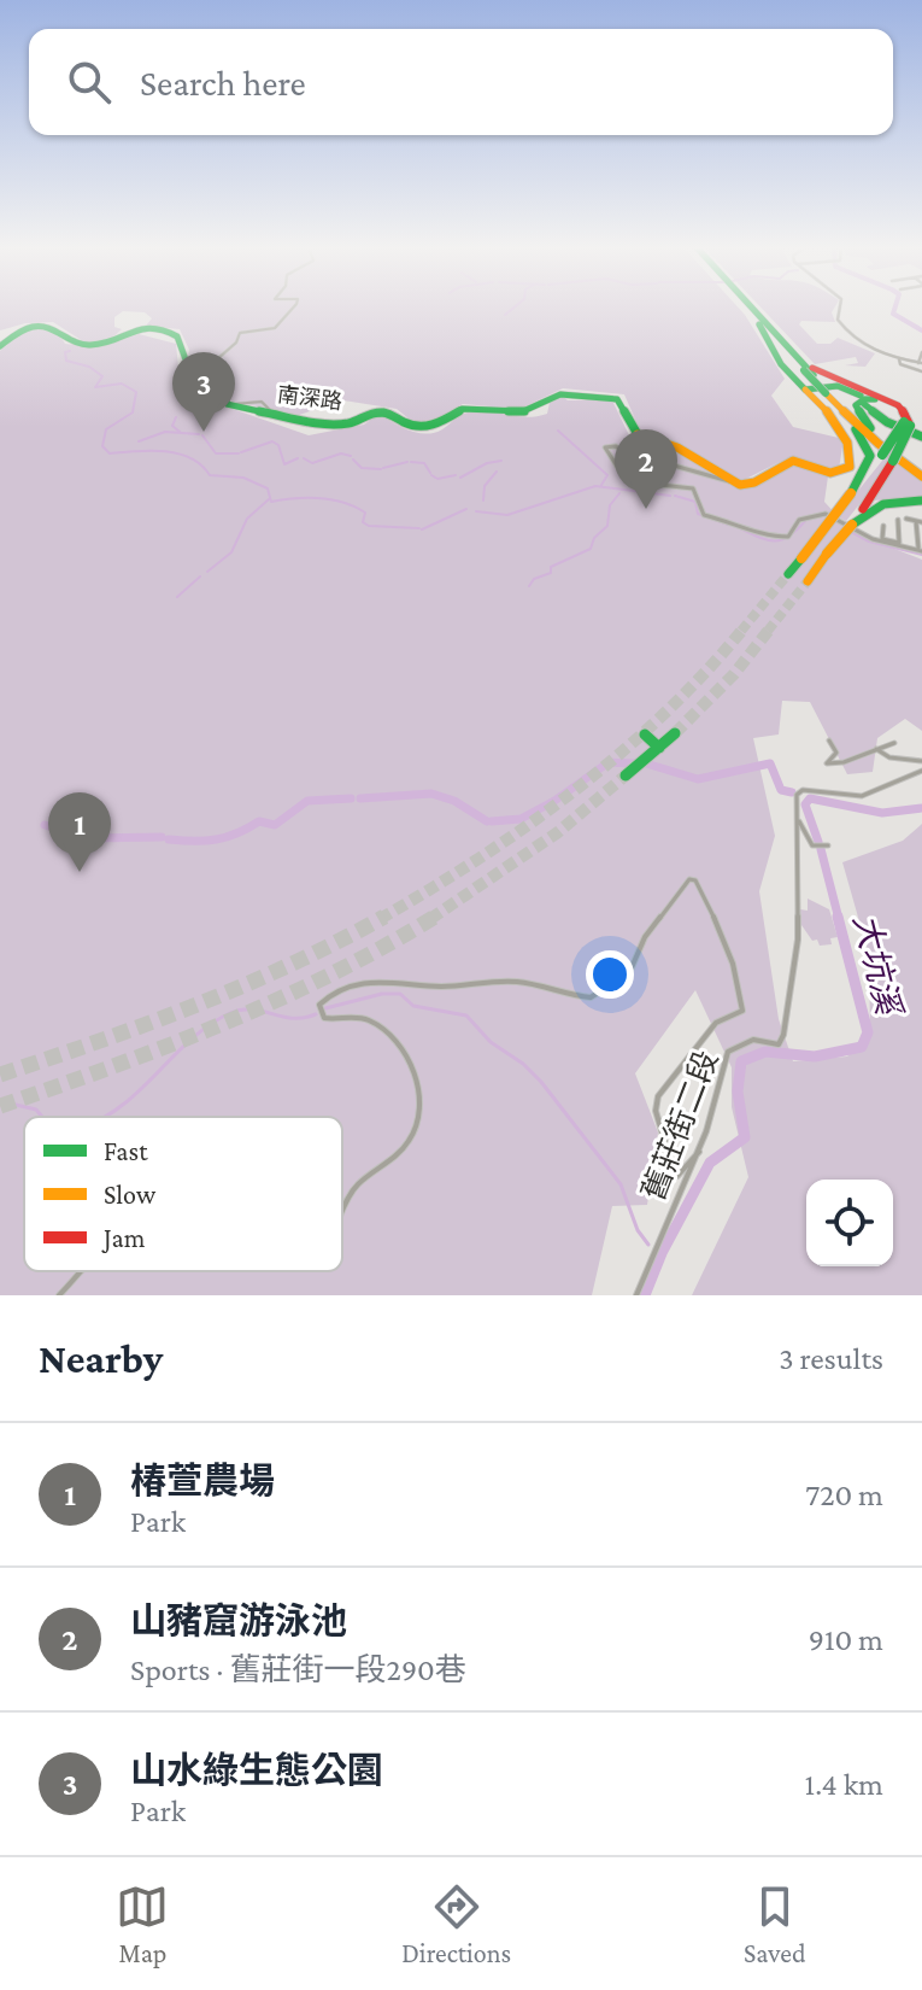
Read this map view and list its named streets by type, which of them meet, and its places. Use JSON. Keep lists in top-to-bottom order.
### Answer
{
  "streets": {
    "main road": ["南深路"],
    "street": ["舊莊街二段"]
  },
  "water": ["大坑溪"],
  "legend": ["Fast", "Slow", "Jam"],
  "page": {
    "search": "Search here",
    "pins": ["3", "2", "1"],
    "heading": ["Nearby", "3 results"],
    "list": [
      {
        "mark": "1",
        "name": "椿萱農場",
        "note": "Park",
        "value": "720 m"
      },
      {
        "mark": "2",
        "name": "山豬窟游泳池",
        "note": "Sports · 舊莊街一段290巷",
        "value": "910 m"
      },
      {
        "mark": "3",
        "name": "山水綠生態公園",
        "note": "Park",
        "value": "1.4 km"
      }
    ],
    "nav": ["Map", "Directions", "Saved"]
  }
}
